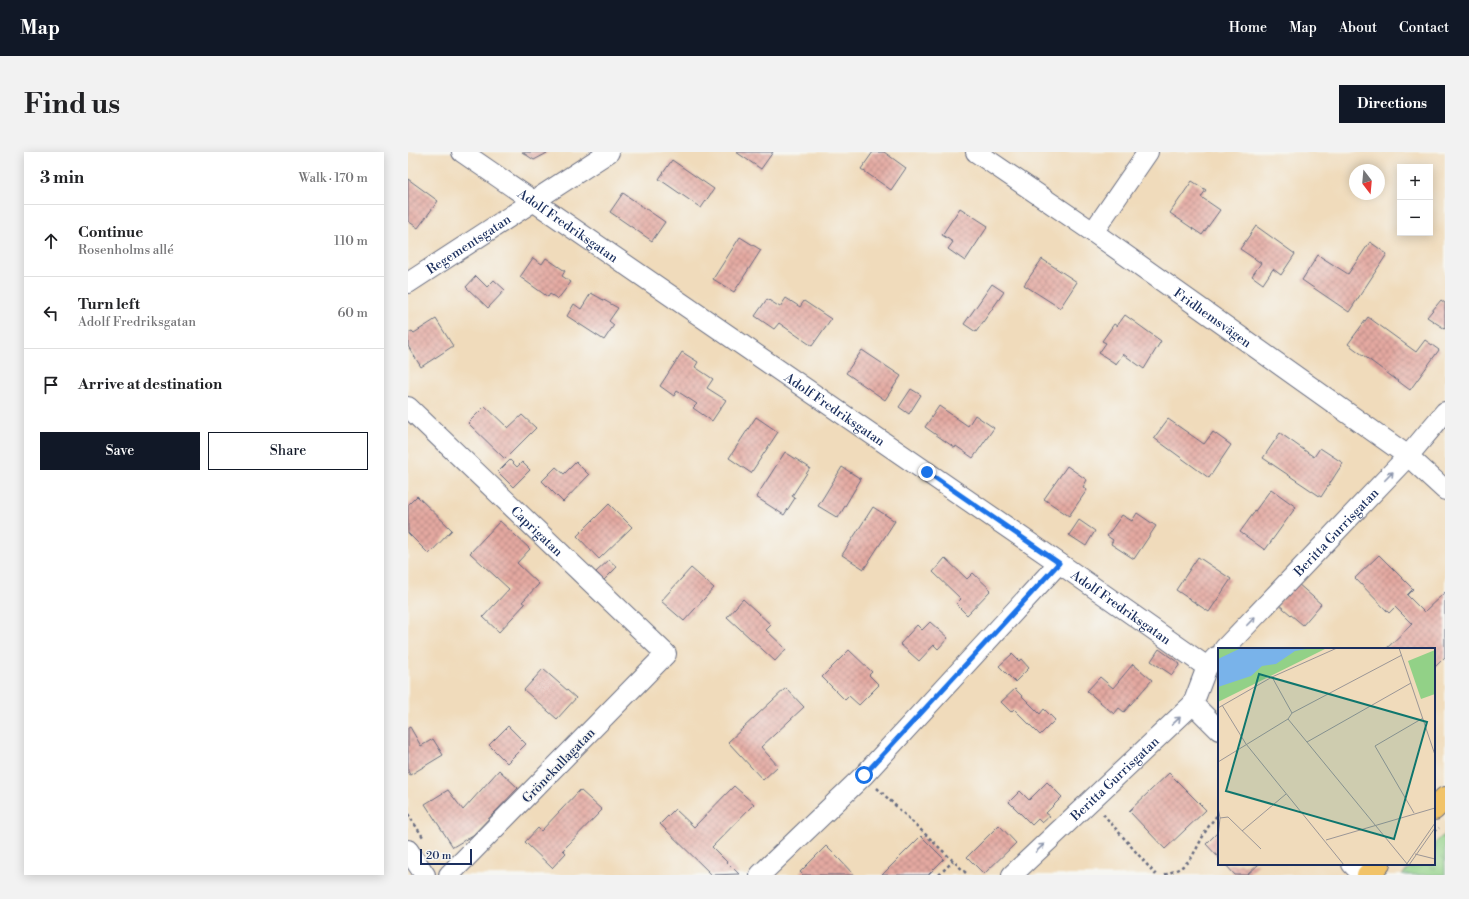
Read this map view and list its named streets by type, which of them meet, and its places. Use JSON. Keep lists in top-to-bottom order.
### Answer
{
  "streets": {
    "street": [
      "Adolf Fredriksgatan",
      "Regementsgatan",
      "Fridhemsvägen",
      "Caprigatan",
      "Beritta Gurrisgatan",
      "Grönekullagatan"
    ]
  },
  "crossings": [
    ["Adolf Fredriksgatan", "Regementsgatan"],
    ["Adolf Fredriksgatan", "Beritta Gurrisgatan"],
    ["Fridhemsvägen", "Beritta Gurrisgatan"],
    ["Caprigatan", "Grönekullagatan"]
  ],
  "one_way": ["Beritta Gurrisgatan"],
  "scale_bar": "20 m",
  "north": "bottom",
  "page": {
    "header": "Map",
    "nav": [
      "Home",
      "Map",
      "About",
      "Contact"
    ],
    "buttons": [
      "Directions",
      ["Save", "Share"]
    ],
    "title": "Find us",
    "heading": ["3 min", "Walk · 170 m"],
    "map_buttons": ["+", "−"],
    "list": [
      ["Continue", "Rosenholms allé", "110 m"],
      ["Turn left", "Adolf Fredriksgatan", "60 m"],
      "Arrive at destination"
    ],
    "scale": "20 m"
  }
}
